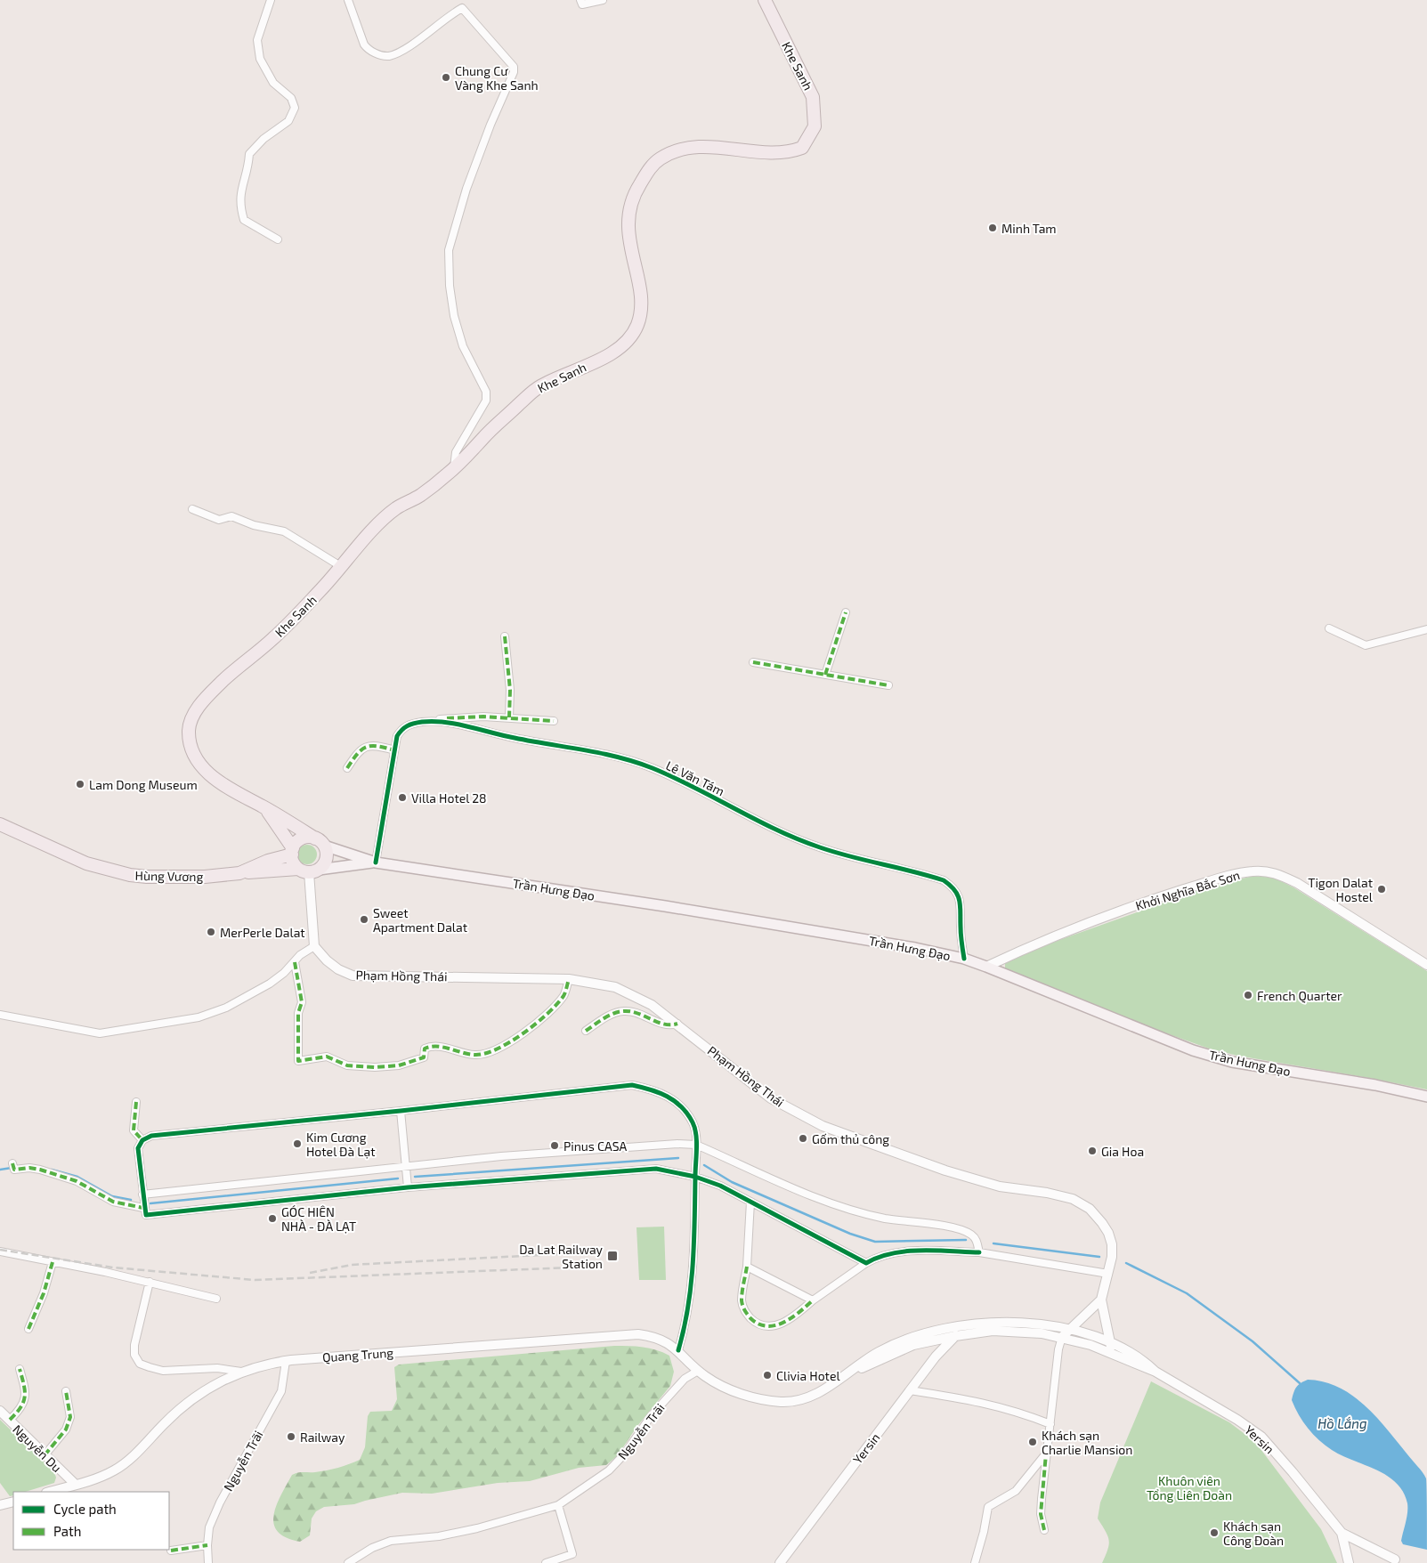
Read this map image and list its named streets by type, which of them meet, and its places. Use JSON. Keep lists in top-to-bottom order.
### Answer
{
  "streets": {
    "highway": ["Khe Sanh", "Hùng Vương"],
    "main road": ["Trần Hưng Đạo"],
    "street": [
      "Lê Văn Tám",
      "Khởi Nghĩa Bắc Sơn",
      "Phạm Hồng Thái",
      "Quang Trung",
      "Nguyễn Trãi",
      "Yersin",
      "Nguyễn Du"
    ]
  },
  "crossings": [
    ["Khe Sanh", "Hùng Vương"],
    ["Khe Sanh", "Trần Hưng Đạo"],
    ["Lê Văn Tám", "Trần Hưng Đạo"],
    ["Hùng Vương", "Trần Hưng Đạo"],
    ["Trần Hưng Đạo", "Khởi Nghĩa Bắc Sơn"],
    ["Quang Trung", "Nguyễn Trãi"],
    ["Quang Trung", "Nguyễn Du"]
  ],
  "water": ["Hồ Lắng"],
  "parks": ["Khuôn viên Tổng Liên Đoàn"],
  "places": {
    "other": [
      "Chung Cư Vàng Khe Sanh",
      "Minh Tam",
      "Lam Dong Museum",
      "Villa Hotel 28",
      "Tigon Dalat Hostel",
      "Sweet Apartment Dalat",
      "MerPerle Dalat",
      "French Quarter",
      "Gốm thủ công",
      "Kim Cương Hotel Đà Lạt",
      "Pinus CASA",
      "Gia Hoa",
      "GÓC HIÊN NHÀ - ĐÀ LẠT",
      "Clivia Hotel",
      "Railway",
      "Khách sạn Charlie Mansion",
      "Khách sạn Công Đoàn"
    ],
    "transit": ["Da Lat Railway Station"]
  },
  "legend": ["Cycle path", "Path"]
}
